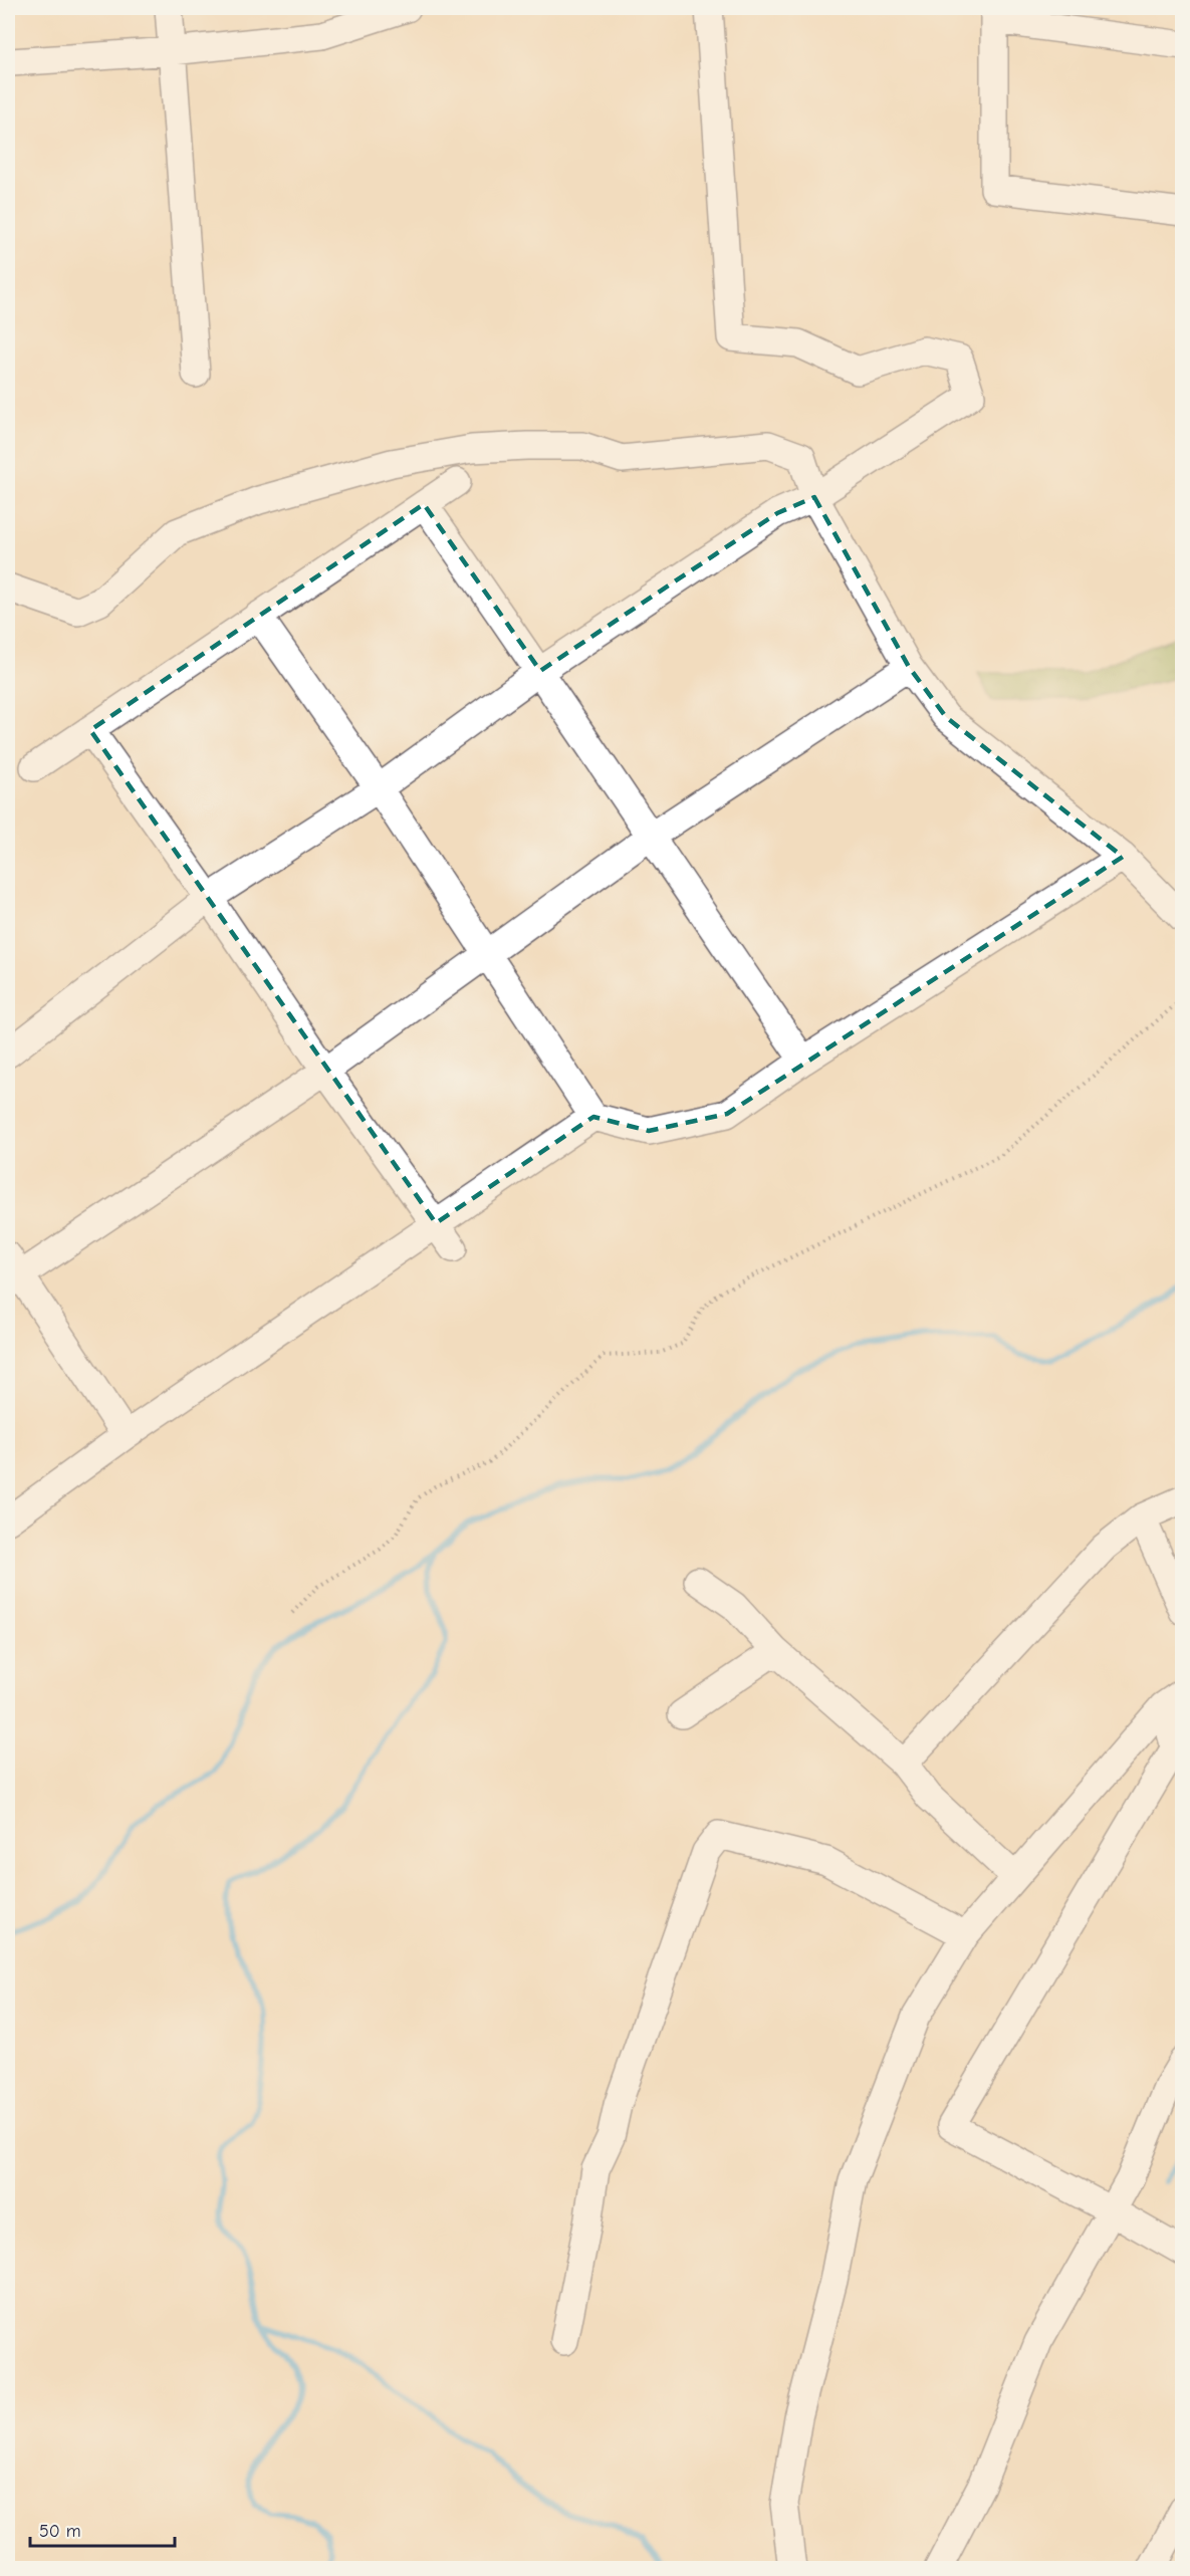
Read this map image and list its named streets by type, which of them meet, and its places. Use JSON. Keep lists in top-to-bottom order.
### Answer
{
  "scale_bar": "50 m"
}
